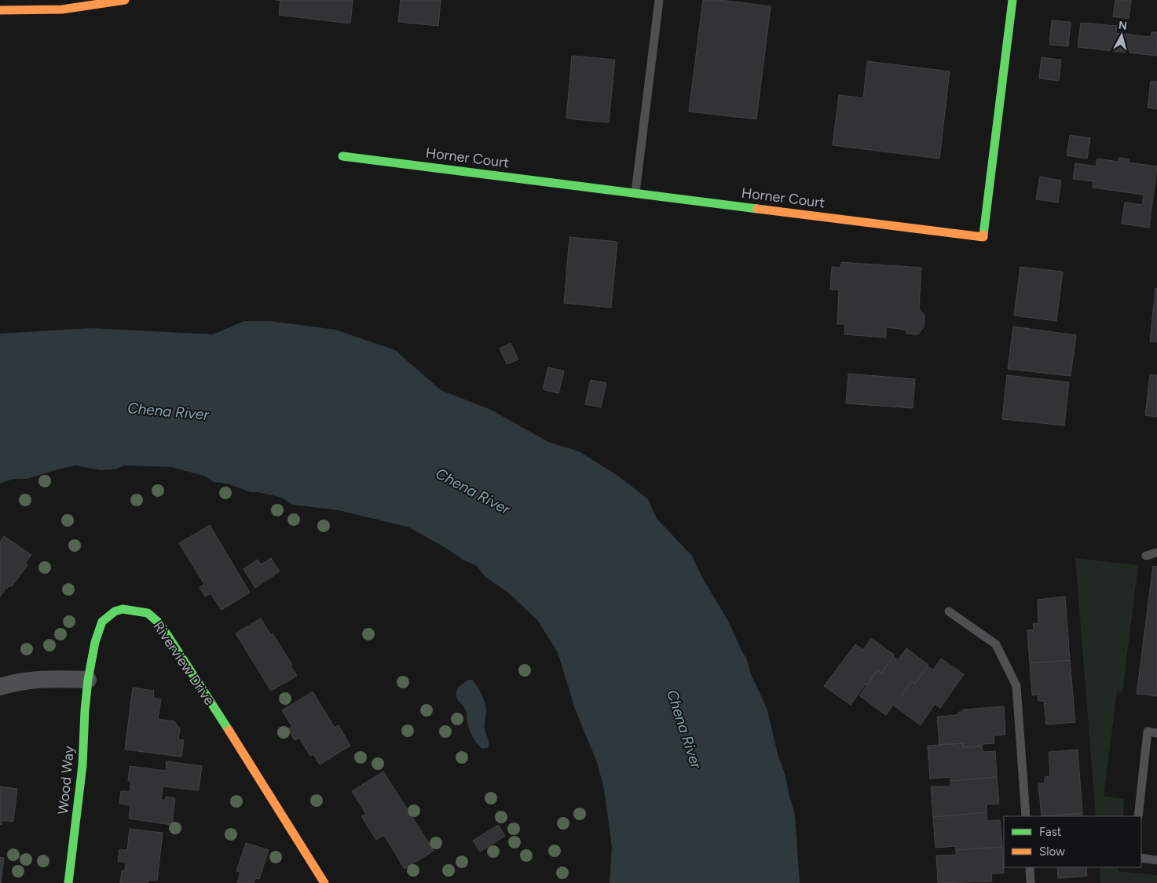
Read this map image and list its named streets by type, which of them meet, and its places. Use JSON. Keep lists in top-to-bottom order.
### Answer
{
  "streets": {
    "street": ["Horner Court", "Riverview Drive", "Wood Way"]
  },
  "crossings": [
    ["Riverview Drive", "Wood Way"]
  ],
  "water": ["Chena River"],
  "legend": ["Fast", "Slow"],
  "north": "top"
}
